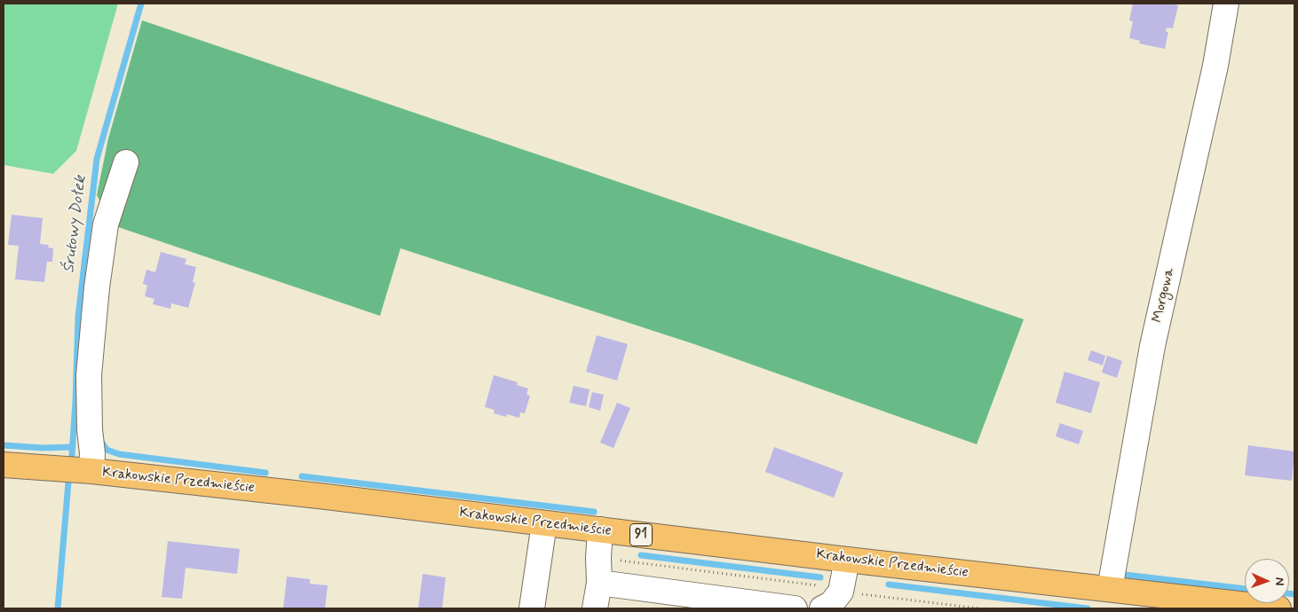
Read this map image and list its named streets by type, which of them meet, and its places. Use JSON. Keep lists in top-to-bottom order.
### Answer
{
  "streets": {
    "main road": ["Krakowskie Przedmieście", "91"],
    "street": ["Morgowa"]
  },
  "crossings": [
    ["Morgowa", "Krakowskie Przedmieście"]
  ],
  "water": ["Śrutowy Dołek"],
  "north": "right"
}
